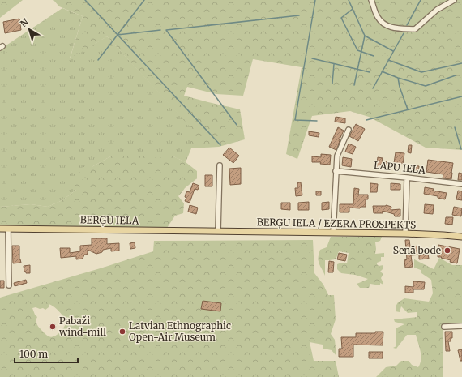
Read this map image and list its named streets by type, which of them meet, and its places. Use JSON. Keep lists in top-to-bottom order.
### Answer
{
  "streets": {
    "main road": ["BERĢU IELA", "BERĢU IELA / EZERA PROSPEKTS"],
    "street": ["LAPU IELA"]
  },
  "crossings": [
    ["BERĢU IELA", "BERĢU IELA / EZERA PROSPEKTS"]
  ],
  "places": ["Senā bode", "Pabaži wind-mill", "Latvian Ethnographic Open-Air Museum"],
  "scale_bar": "100 m",
  "north": "top left"
}
